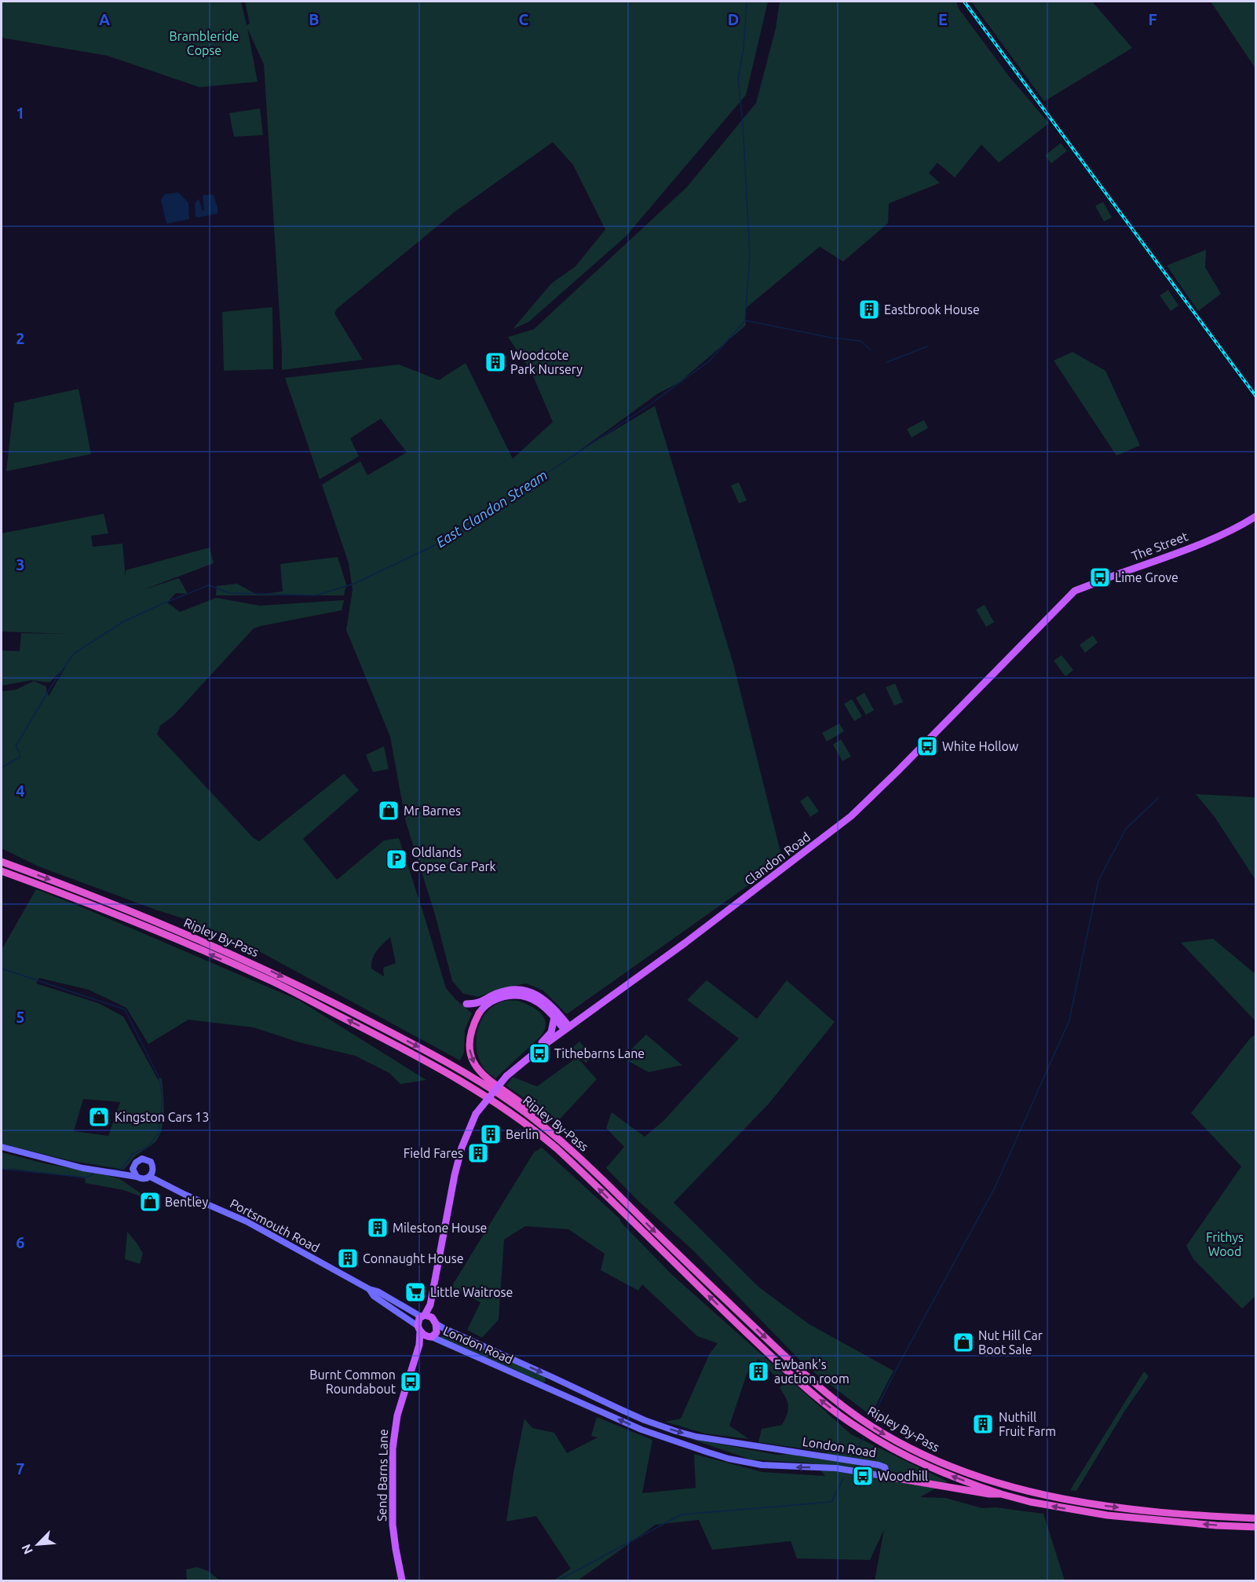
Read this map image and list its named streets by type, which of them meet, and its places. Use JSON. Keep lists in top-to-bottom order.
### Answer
{
  "streets": {
    "highway": ["Ripley By-Pass"],
    "main road": [
      "The Street",
      "Clandon Road",
      "Portsmouth Road",
      "London Road",
      "Send Barns Lane"
    ]
  },
  "crossings": [
    ["The Street", "Clandon Road"],
    ["Clandon Road", "Portsmouth Road"],
    ["Clandon Road", "London Road"],
    ["Portsmouth Road", "London Road"],
    ["Portsmouth Road", "Send Barns Lane"],
    ["London Road", "Send Barns Lane"]
  ],
  "water": ["East Clandon Stream"],
  "parks": ["Brambleride Copse", "Frithys Wood"],
  "places": {
    "building": [
      "Eastbrook House",
      "Woodcote Park Nursery",
      "Berlin",
      "Field Fares",
      "Milestone House",
      "Connaught House",
      "Ewbank's auction room",
      "Nuthill Fruit Farm"
    ],
    "bus stop": [
      "Lime Grove",
      "White Hollow",
      "Tithebarns Lane",
      "Burnt Common Roundabout",
      "Woodhill"
    ],
    "shop": [
      "Mr Barnes",
      "Kingston Cars 13",
      "Bentley",
      "Nut Hill Car Boot Sale"
    ],
    "parking": ["Oldlands Copse Car Park"],
    "supermarket": ["Little Waitrose"]
  },
  "north": "bottom left",
  "grid": {
    "columns": [
      "A",
      "B",
      "C",
      "D",
      "E",
      "F"
    ],
    "rows": [
      "1",
      "2",
      "3",
      "4",
      "5",
      "6",
      "7"
    ]
  }
}
